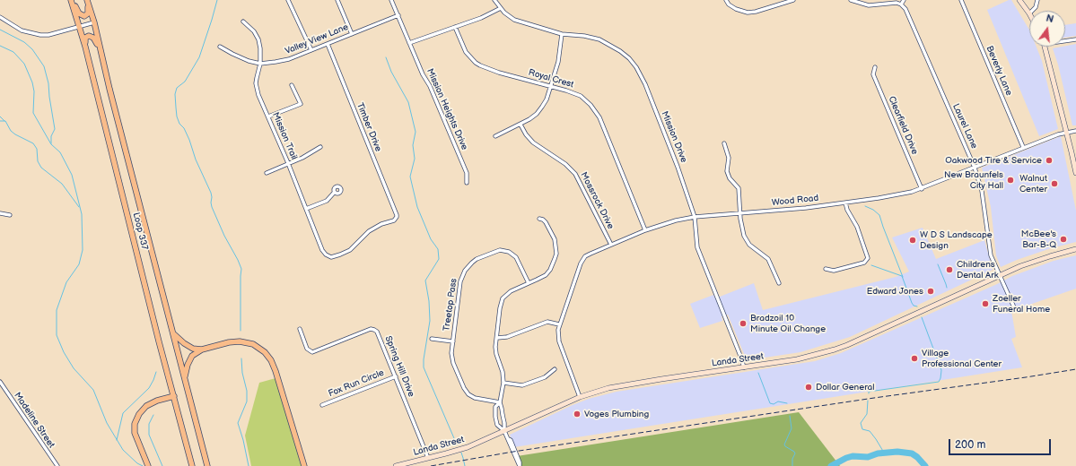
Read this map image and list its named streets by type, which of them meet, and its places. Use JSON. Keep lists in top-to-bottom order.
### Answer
{
  "streets": {
    "main road": ["Loop 337"],
    "street": [
      "Valley View Lane",
      "Beverly Lane",
      "Royal Crest",
      "Mission Heights Drive",
      "Clearfield Drive",
      "Laurel Lane",
      "Timber Drive",
      "Mission Trail",
      "Mission Drive",
      "Mossrock Drive",
      "Wood Road",
      "Treetop Pass",
      "Landa Street",
      "Spring Hill Drive",
      "Fox Run Circle",
      "Madeline Street"
    ]
  },
  "crossings": [
    ["Valley View Lane", "Mission Heights Drive"],
    ["Valley View Lane", "Timber Drive"],
    ["Valley View Lane", "Mission Trail"],
    ["Beverly Lane", "Wood Road"],
    ["Royal Crest", "Wood Road"],
    ["Clearfield Drive", "Wood Road"],
    ["Laurel Lane", "Wood Road"],
    ["Laurel Lane", "Landa Street"],
    ["Timber Drive", "Mission Trail"],
    ["Mission Drive", "Wood Road"],
    ["Mission Drive", "Landa Street"],
    ["Mossrock Drive", "Wood Road"],
    ["Wood Road", "Landa Street"],
    ["Landa Street", "Spring Hill Drive"],
    ["Spring Hill Drive", "Fox Run Circle"]
  ],
  "places": [
    "Oakwood Tire & Service",
    "New Braunfels City Hall",
    "Walnut Center",
    "McBee's Bar-B-Q",
    "W D S Landscape Design",
    "Childrens Dental Ark",
    "Edward Jones",
    "Zoeller Funeral Home",
    "Bradzoil 10 Minute Oil Change",
    "Village Professional Center",
    "Dollar General",
    "Voges Plumbing"
  ],
  "scale_bar": "200 m",
  "north": "top"
}
